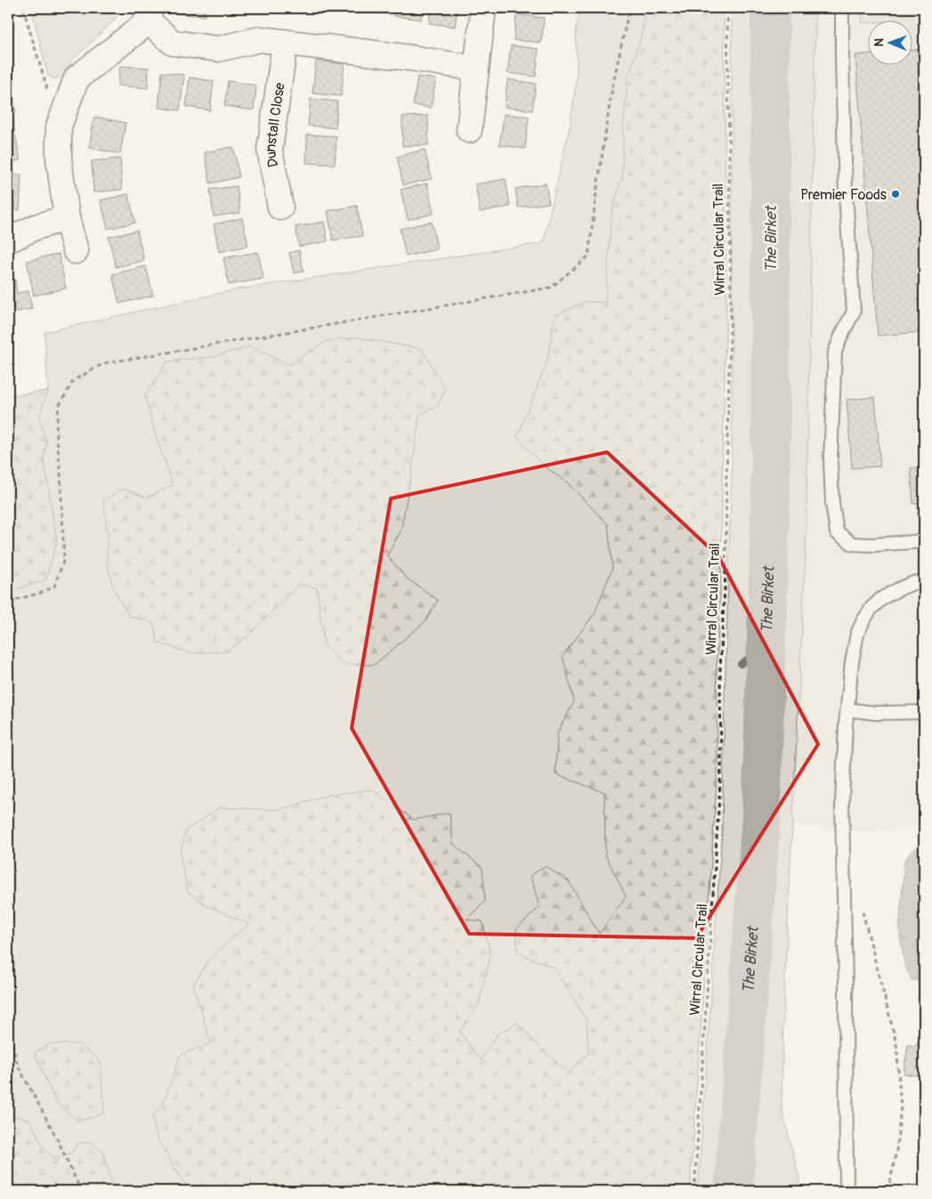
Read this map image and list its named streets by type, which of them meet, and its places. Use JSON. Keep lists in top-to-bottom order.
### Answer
{
  "streets": {
    "street": ["Dunstall Close"],
    "path": ["Wirral Circular Trail"]
  },
  "water": ["The Birket"],
  "places": ["Premier Foods"],
  "north": "left"
}
